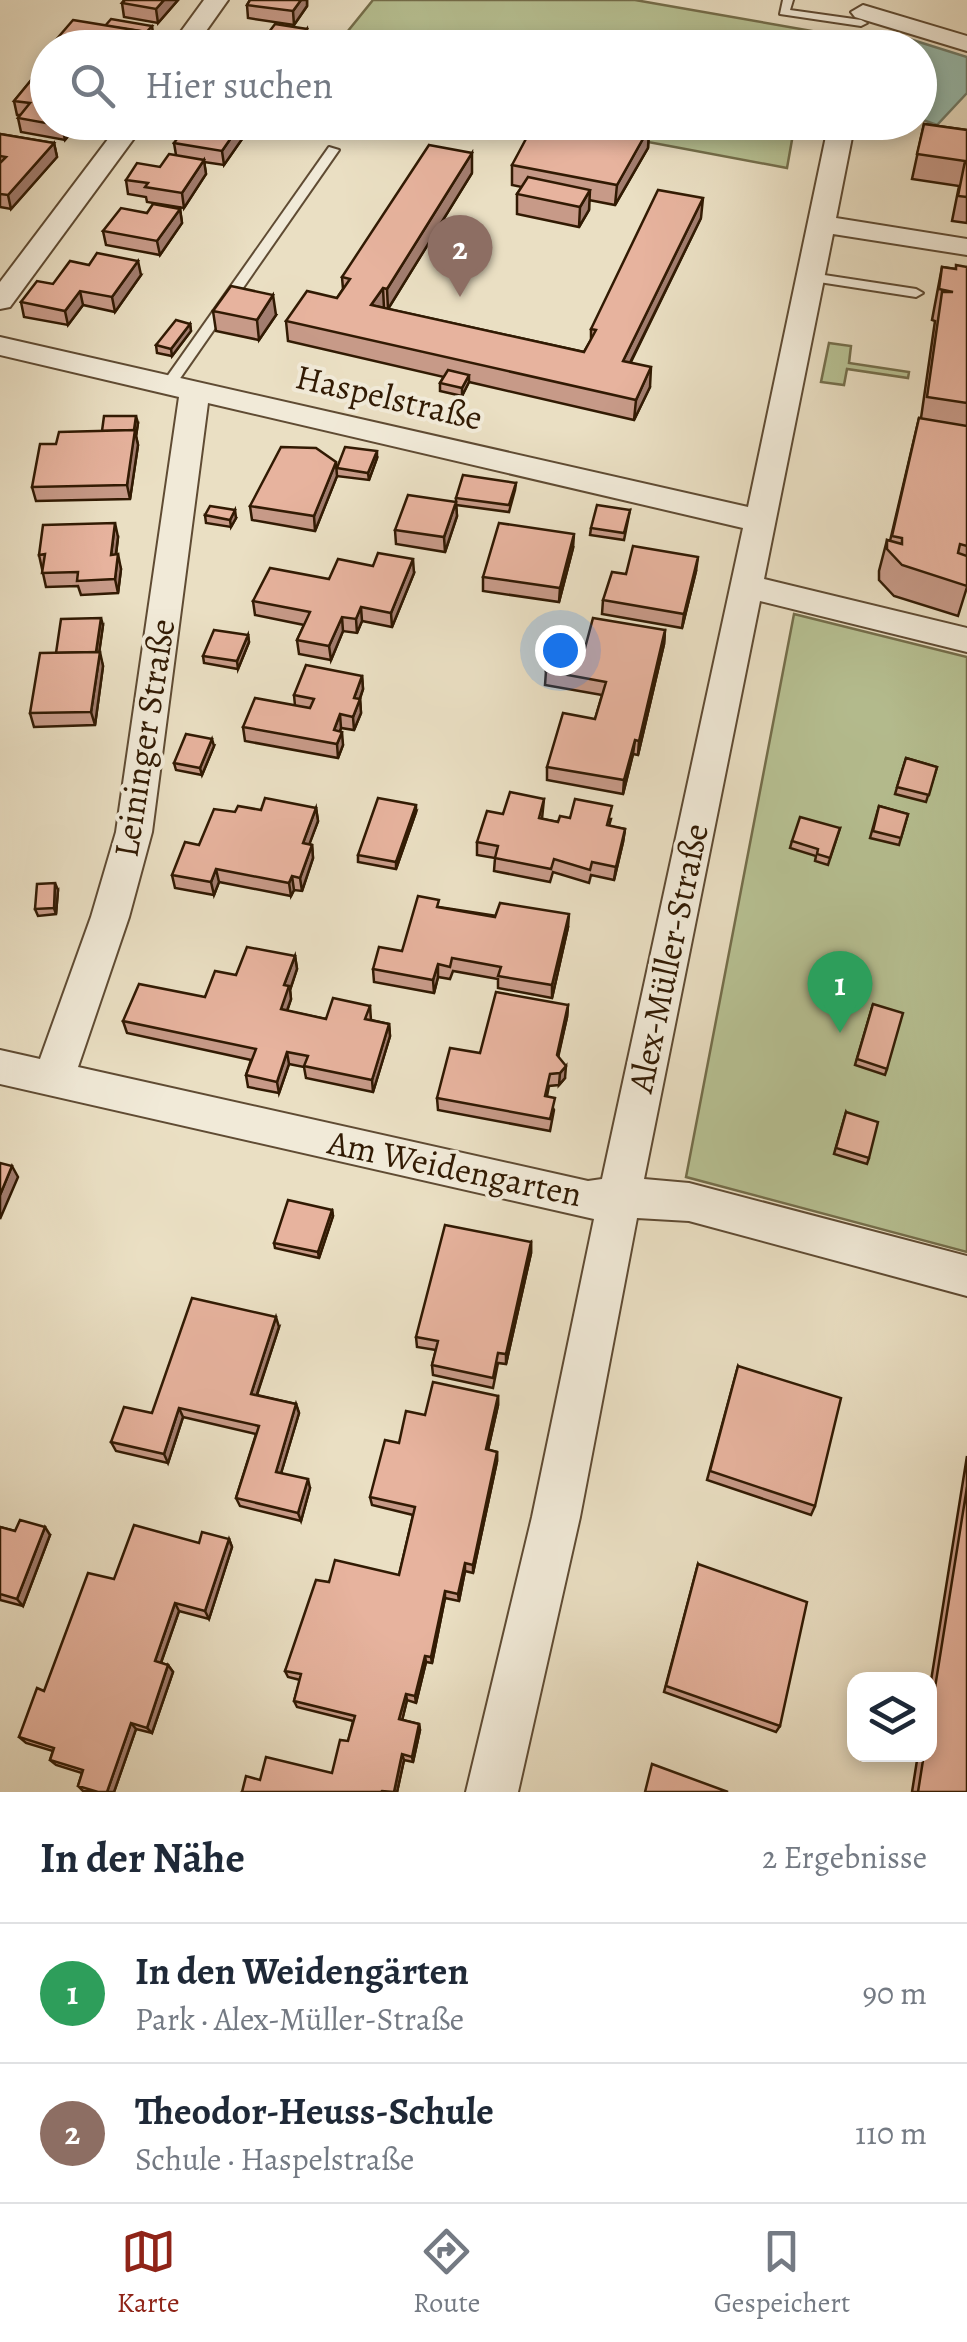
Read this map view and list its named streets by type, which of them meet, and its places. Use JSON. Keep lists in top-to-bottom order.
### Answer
{
  "streets": {
    "street": [
      "Haspelstraße",
      "Leininger Straße",
      "Alex-Müller-Straße",
      "Am Weidengarten"
    ]
  },
  "crossings": [
    ["Haspelstraße", "Leininger Straße"],
    ["Haspelstraße", "Alex-Müller-Straße"],
    ["Leininger Straße", "Am Weidengarten"],
    ["Alex-Müller-Straße", "Am Weidengarten"]
  ],
  "page": {
    "search": "Hier suchen",
    "pins": ["2", "1"],
    "heading": ["In der Nähe", "2 Ergebnisse"],
    "list": [
      {
        "mark": "1",
        "name": "In den Weidengärten",
        "note": "Park · Alex-Müller-Straße",
        "value": "90 m"
      },
      {
        "mark": "2",
        "name": "Theodor-Heuss-Schule",
        "note": "Schule · Haspelstraße",
        "value": "110 m"
      }
    ],
    "nav": ["Karte", "Route", "Gespeichert"]
  }
}
